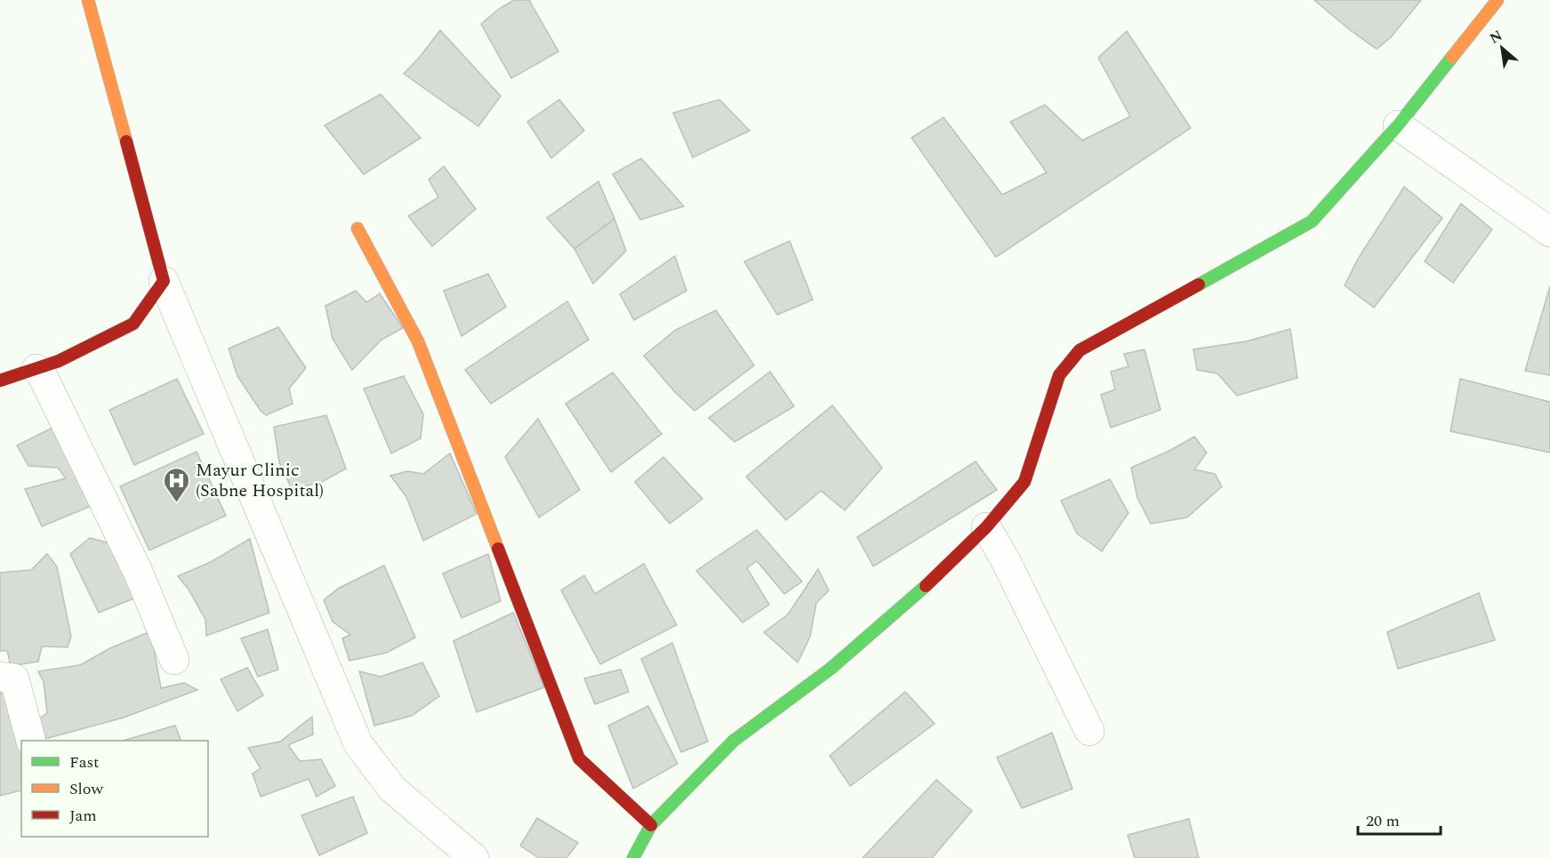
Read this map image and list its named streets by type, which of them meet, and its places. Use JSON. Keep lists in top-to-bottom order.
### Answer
{
  "places": {
    "hospital": ["Mayur Clinic (Sabne Hospital)"]
  },
  "legend": ["Fast", "Slow", "Jam"],
  "scale_bar": "20 m",
  "north": "top left"
}
